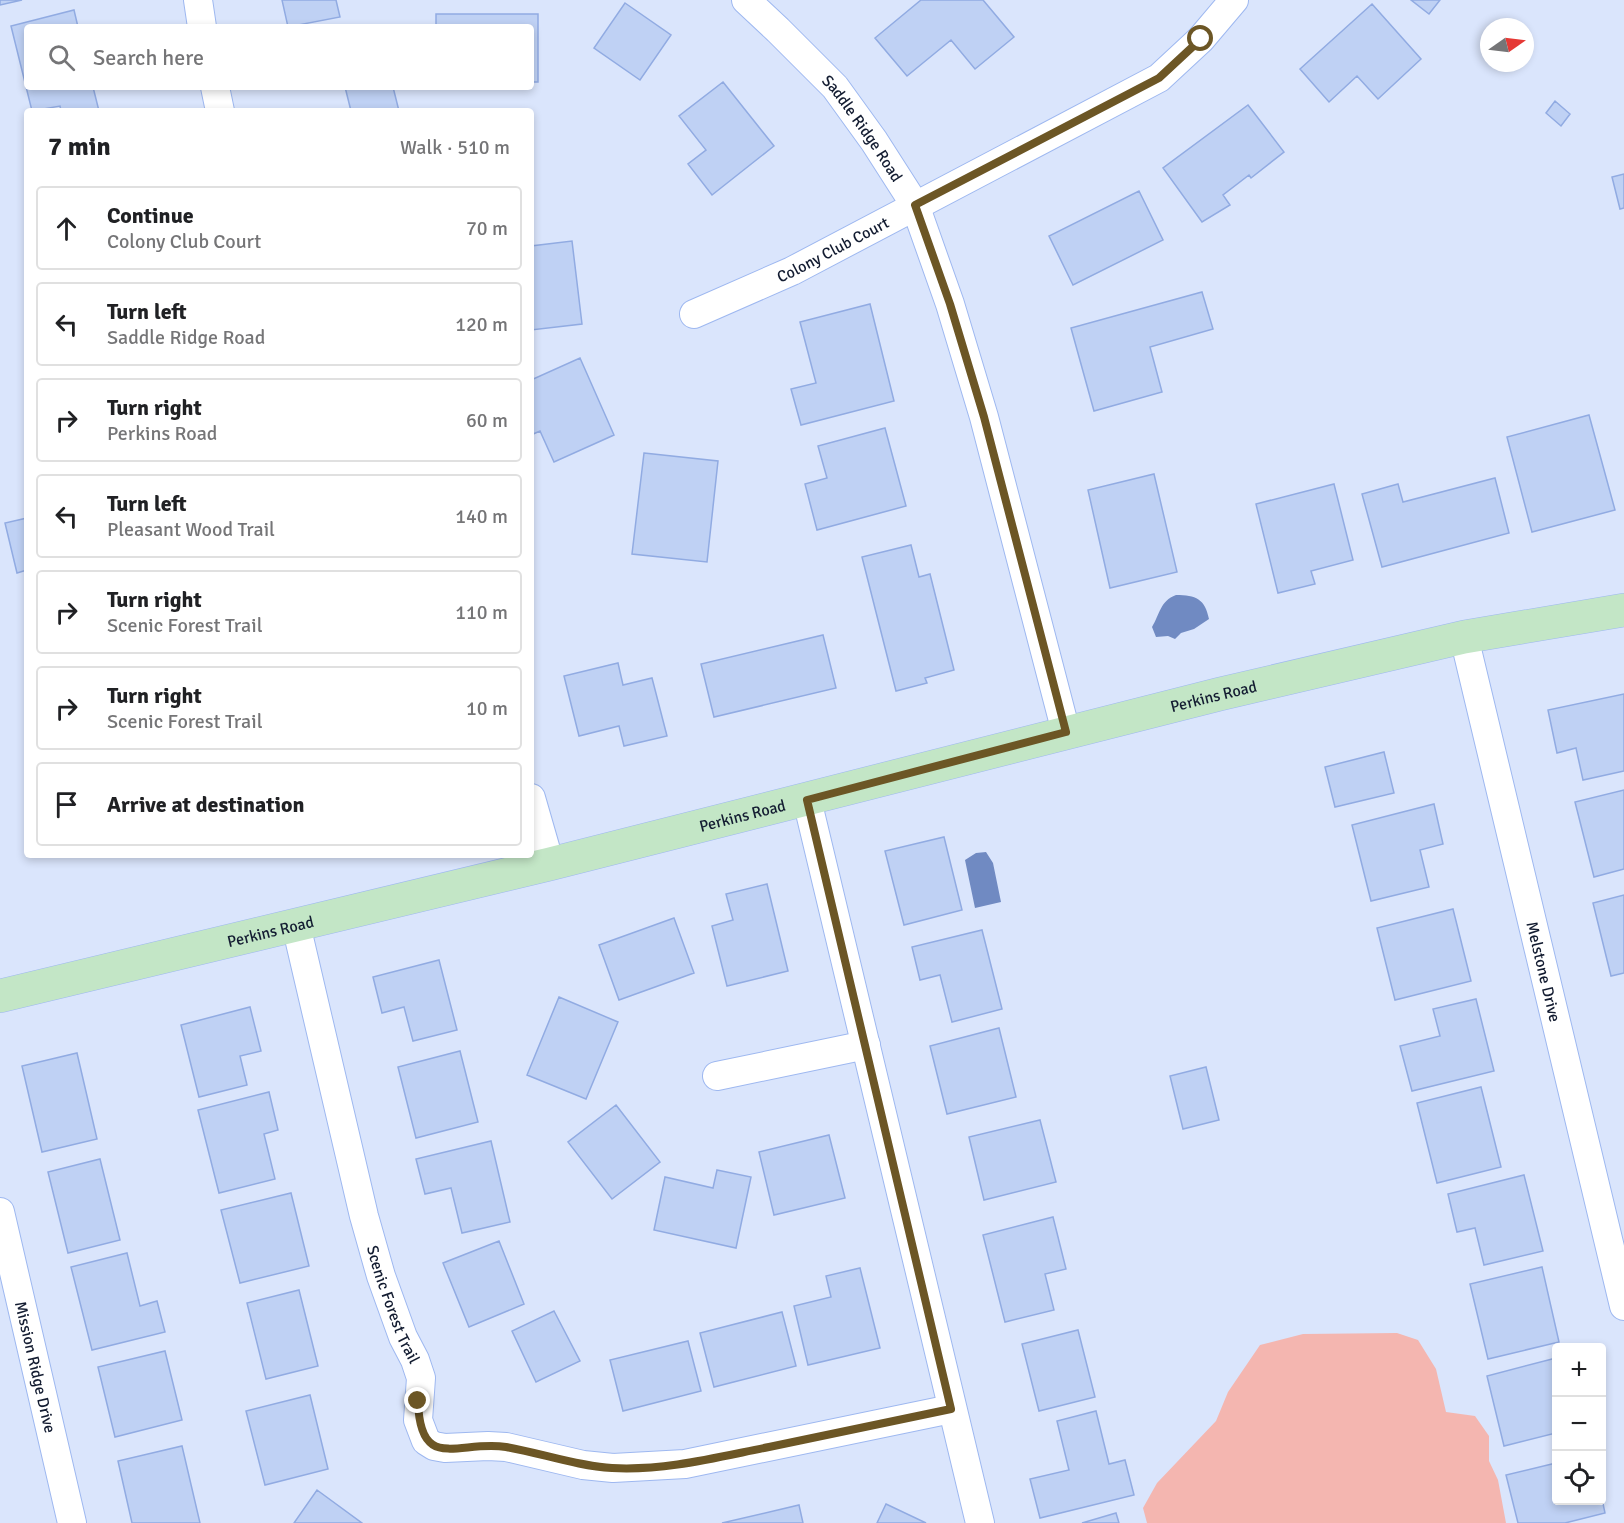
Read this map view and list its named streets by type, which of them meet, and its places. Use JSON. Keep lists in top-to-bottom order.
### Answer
{
  "streets": {
    "main road": ["Perkins Road"],
    "street": [
      "Saddle Ridge Road",
      "Colony Club Court",
      "Melstone Drive",
      "Scenic Forest Trail",
      "Mission Ridge Drive"
    ]
  },
  "crossings": [
    ["Saddle Ridge Road", "Colony Club Court"],
    ["Saddle Ridge Road", "Perkins Road"],
    ["Perkins Road", "Melstone Drive"],
    ["Perkins Road", "Scenic Forest Trail"]
  ],
  "north": "right",
  "page": {
    "search": "Search here",
    "heading": ["7 min", "Walk · 510 m"],
    "list": [
      ["Continue", "Colony Club Court", "70 m"],
      ["Turn left", "Saddle Ridge Road", "120 m"],
      ["Turn right", "Perkins Road", "60 m"],
      ["Turn left", "Pleasant Wood Trail", "140 m"],
      ["Turn right", "Scenic Forest Trail", "110 m"],
      ["Turn right", "Scenic Forest Trail", "10 m"],
      "Arrive at destination"
    ],
    "map_buttons": ["+", "−"]
  }
}
